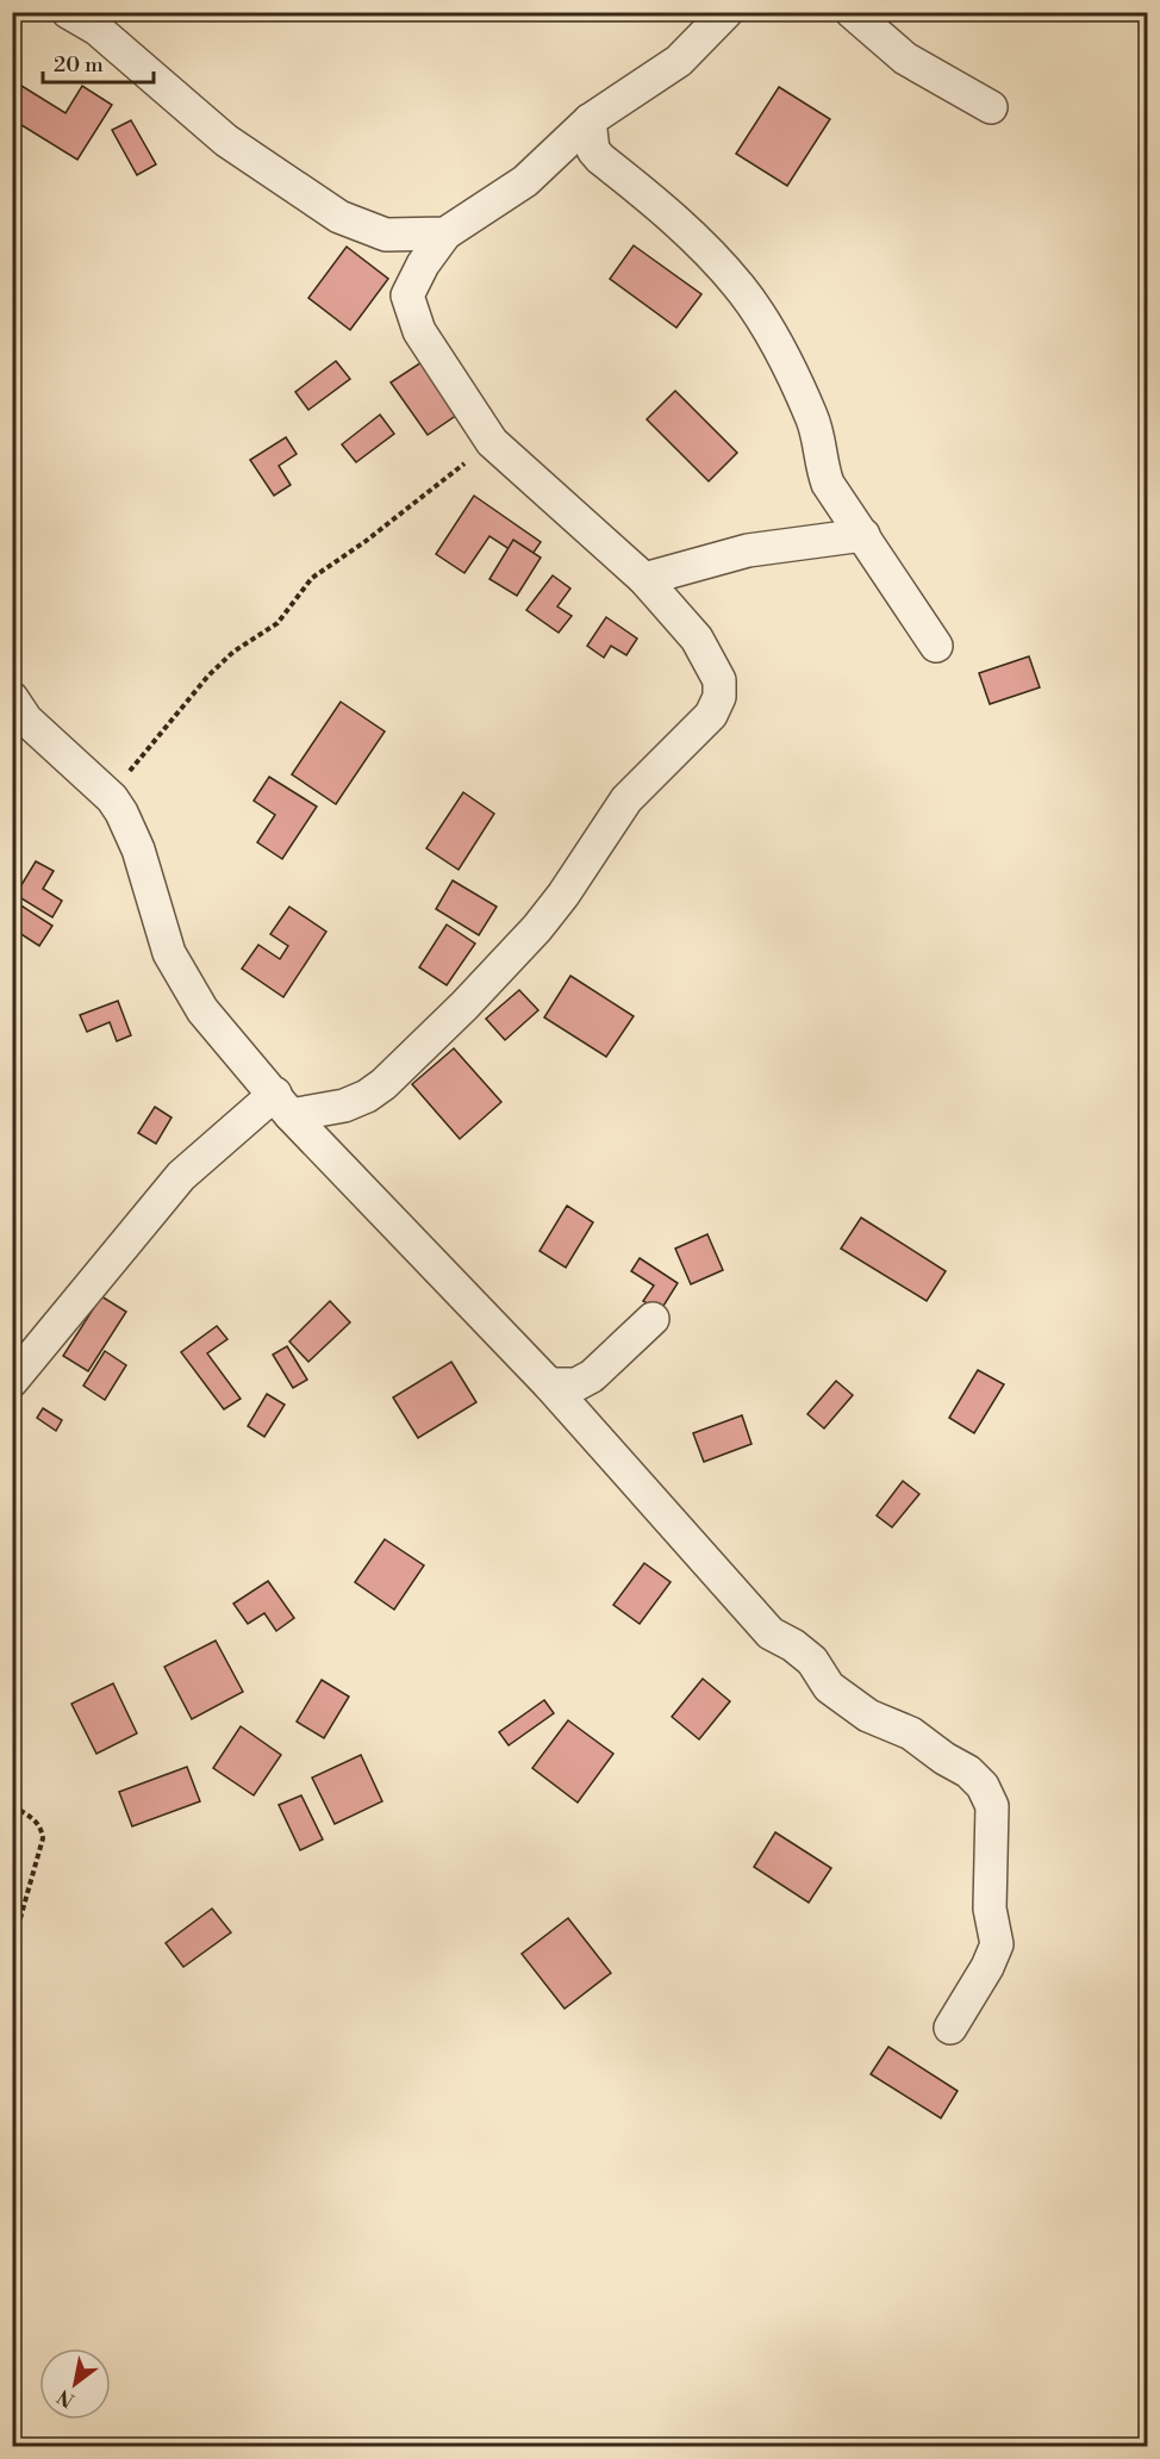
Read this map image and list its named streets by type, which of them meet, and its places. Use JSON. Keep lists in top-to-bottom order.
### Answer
{
  "scale_bar": "20 m",
  "north": "bottom left"
}
